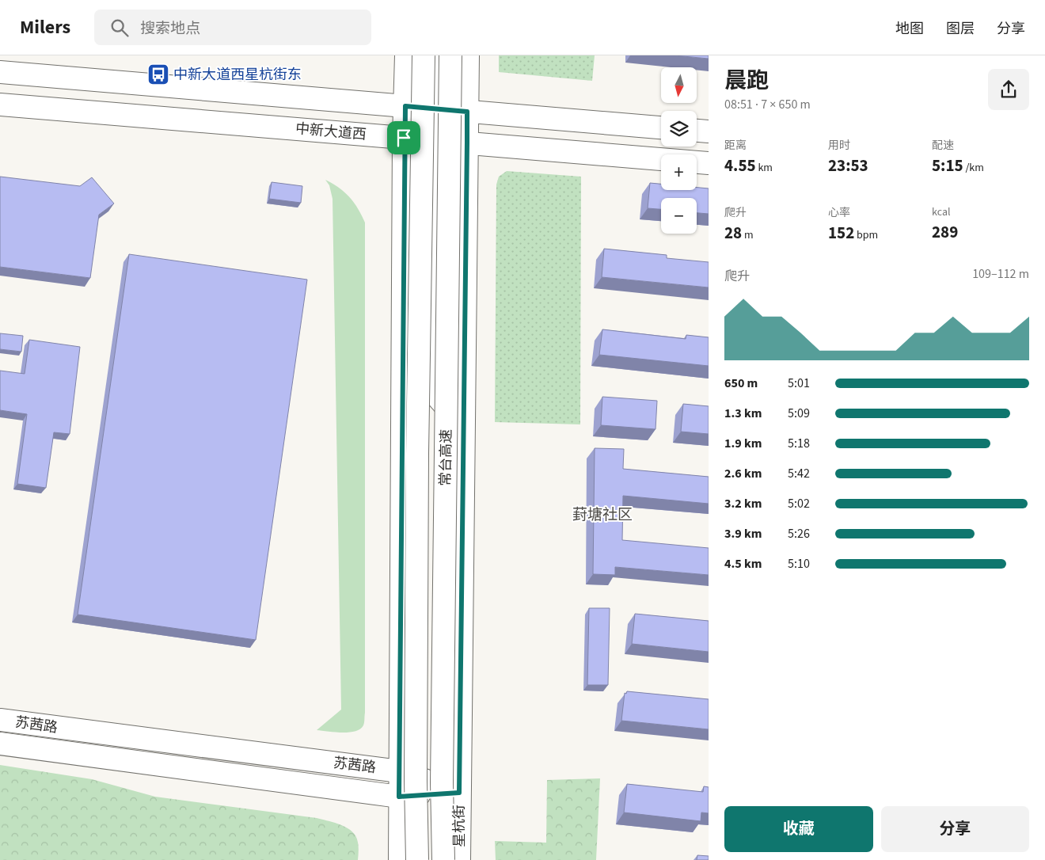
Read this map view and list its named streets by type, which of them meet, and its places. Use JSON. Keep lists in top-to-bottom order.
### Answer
{
  "streets": {
    "main road": [
      "中新大道西",
      "常台高速",
      "苏茜路",
      "星杭街"
    ]
  },
  "crossings": [
    ["中新大道西", "星杭街"],
    ["苏茜路", "星杭街"]
  ],
  "districts": ["葑塘社区"],
  "places": {
    "bus stop": ["中新大道西星杭街东"]
  },
  "north": "bottom",
  "page": {
    "header": "Milers",
    "search": "搜索地点",
    "nav": ["地图", "图层", "分享"],
    "heading": ["晨跑", "08:51 · 7 × 650 m"],
    "map_buttons": ["+", "−"],
    "stats": [
      ["距离", "4.55 km"],
      ["用时", "23:53"],
      ["配速", "5:15 /km"],
      ["爬升", "28 m"],
      ["心率", "152 bpm"],
      ["kcal", "289"]
    ],
    "chart": ["爬升", "109–112 m"],
    "list": [
      {
        "name": "650 m",
        "note": "5:01"
      },
      {
        "name": "1.3 km",
        "note": "5:09"
      },
      {
        "name": "1.9 km",
        "note": "5:18"
      },
      {
        "name": "2.6 km",
        "note": "5:42"
      },
      {
        "name": "3.2 km",
        "note": "5:02"
      },
      {
        "name": "3.9 km",
        "note": "5:26"
      },
      {
        "name": "4.5 km",
        "note": "5:10"
      }
    ],
    "buttons": ["收藏", "分享"]
  }
}
